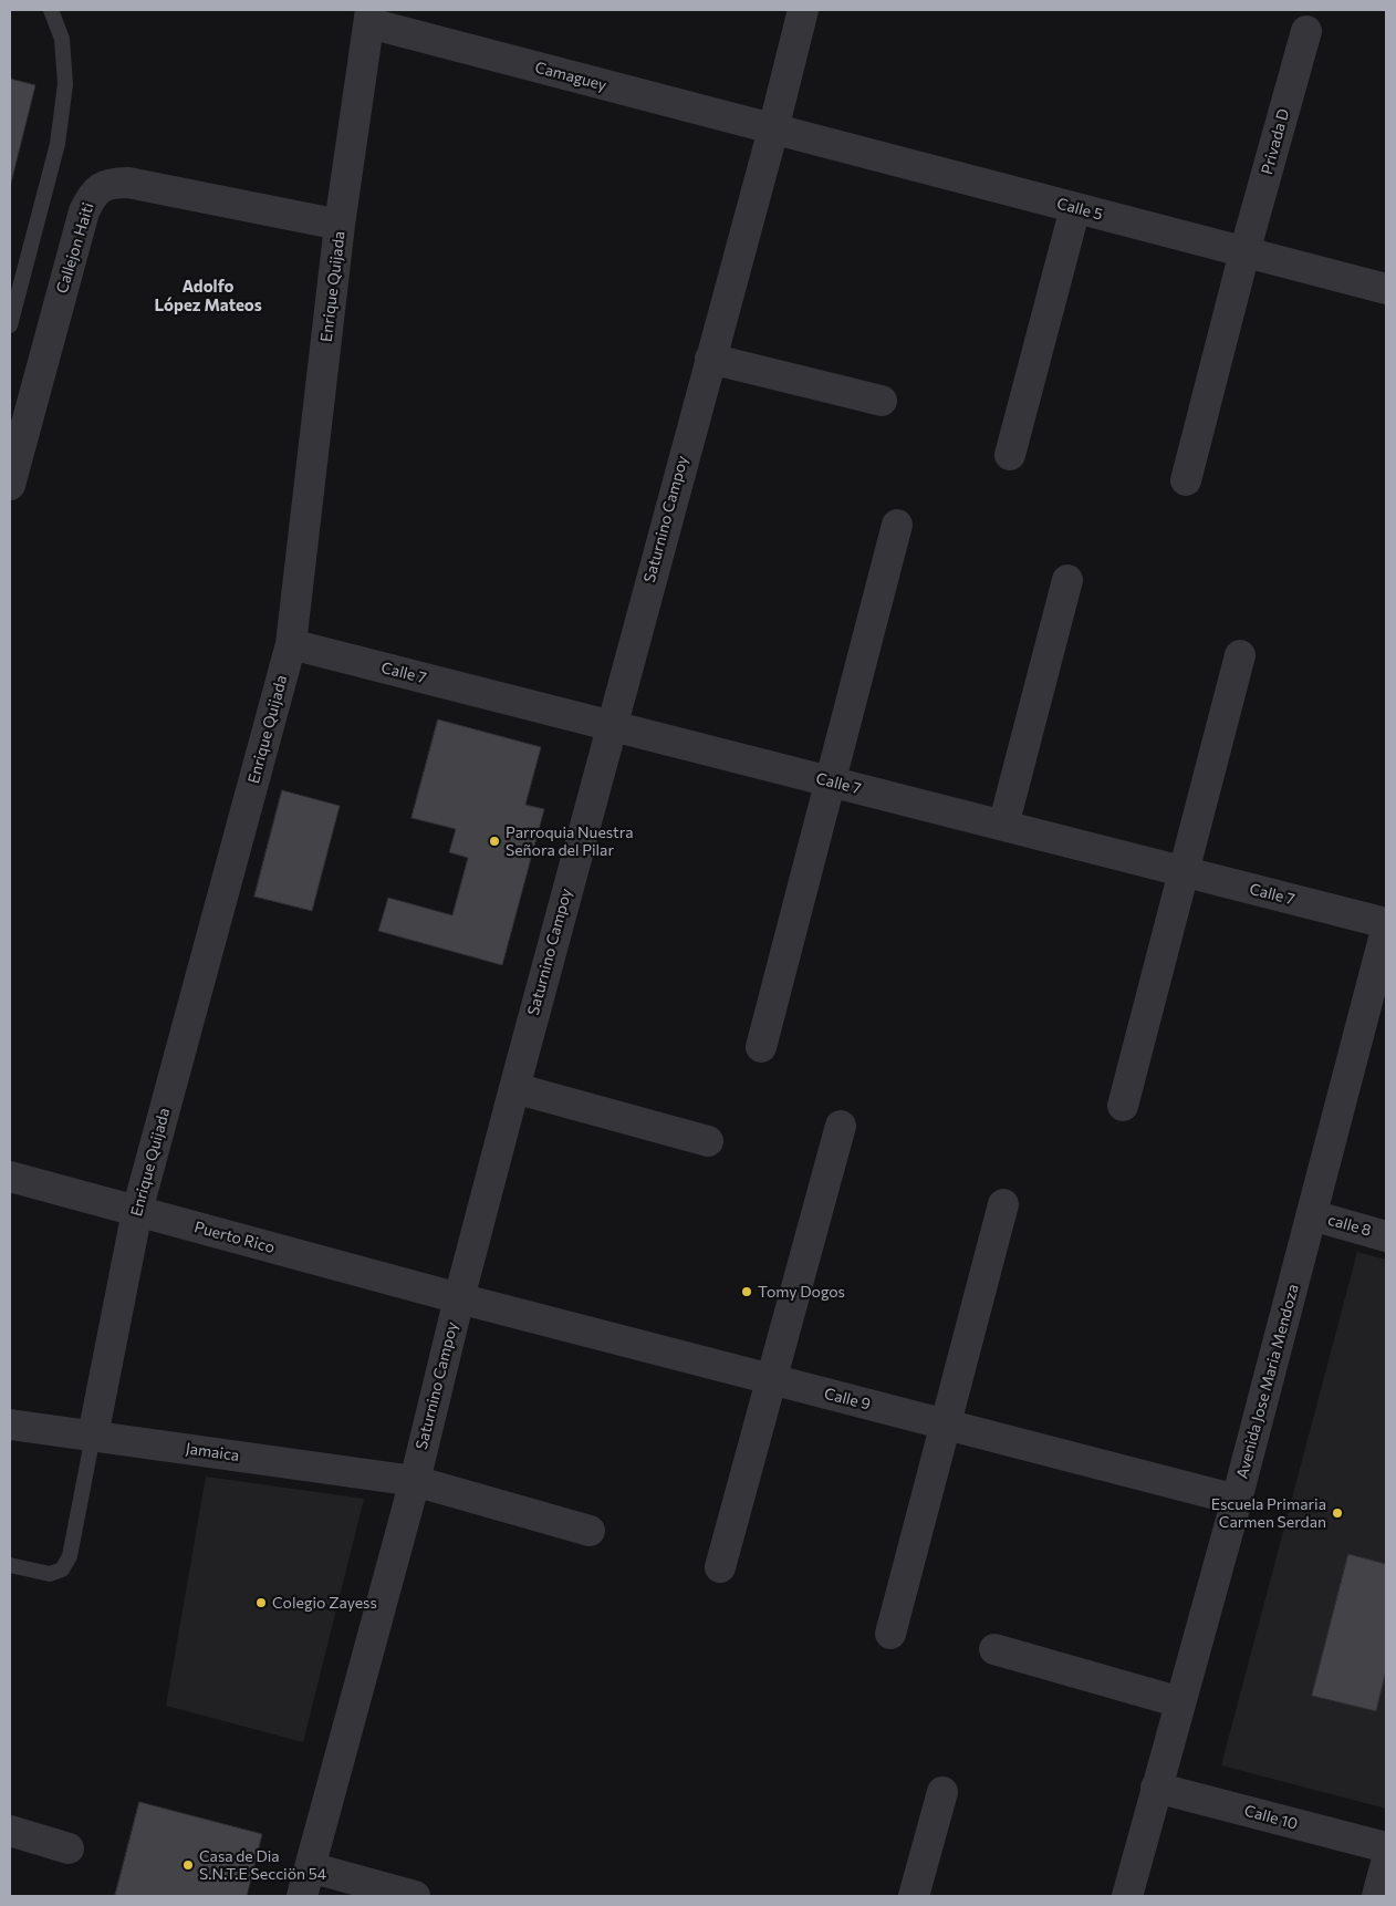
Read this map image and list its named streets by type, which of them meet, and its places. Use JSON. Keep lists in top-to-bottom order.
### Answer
{
  "streets": {
    "street": [
      "Camaguey",
      "Privada D",
      "Calle 5",
      "Callejon Haiti",
      "Enrique Quijada",
      "Saturnino Campoy",
      "Calle 7",
      "calle 8",
      "Puerto Rico",
      "Avenida Jose Maria Mendoza",
      "Calle 9",
      "Jamaica",
      "Calle 10"
    ]
  },
  "crossings": [
    ["Camaguey", "Calle 5"],
    ["Camaguey", "Enrique Quijada"],
    ["Camaguey", "Saturnino Campoy"],
    ["Privada D", "Calle 5"],
    ["Calle 5", "Saturnino Campoy"],
    ["Callejon Haiti", "Enrique Quijada"],
    ["Enrique Quijada", "Calle 7"],
    ["Enrique Quijada", "Puerto Rico"],
    ["Enrique Quijada", "Jamaica"],
    ["Saturnino Campoy", "Calle 7"],
    ["Saturnino Campoy", "Puerto Rico"],
    ["Saturnino Campoy", "Calle 9"],
    ["Saturnino Campoy", "Jamaica"],
    ["calle 8", "Avenida Jose Maria Mendoza"],
    ["Puerto Rico", "Calle 9"],
    ["Avenida Jose Maria Mendoza", "Calle 9"],
    ["Avenida Jose Maria Mendoza", "Calle 10"]
  ],
  "districts": ["Adolfo López Mateos"],
  "places": [
    "Parroquia Nuestra Señora del Pilar",
    "Tomy Dogos",
    "Escuela Primaria Carmen Serdan",
    "Colegio Zayess",
    "Casa de Dia S.N.T.E Secciön 54"
  ]
}
